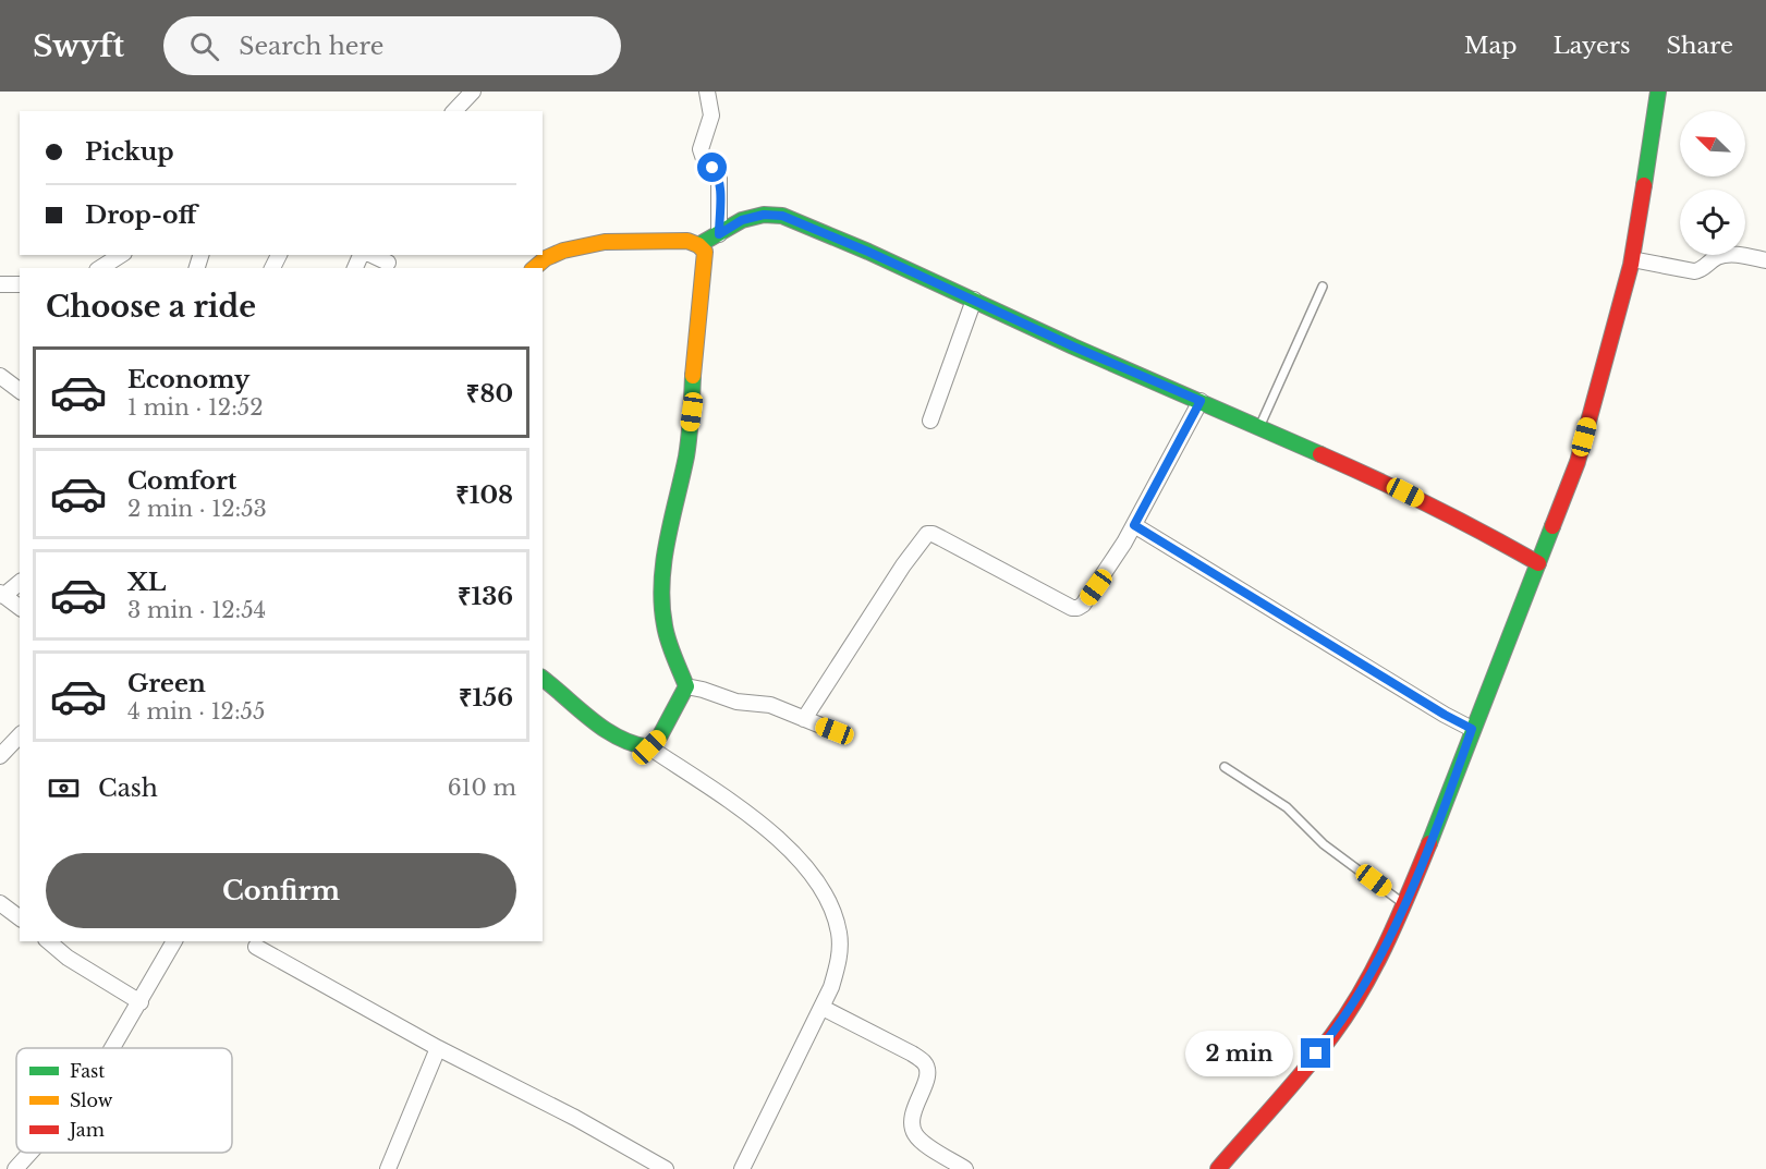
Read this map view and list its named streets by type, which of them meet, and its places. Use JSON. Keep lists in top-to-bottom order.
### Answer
{
  "legend": ["Fast", "Slow", "Jam"],
  "north": "top left",
  "page": {
    "header": "Swyft",
    "search": "Search here",
    "nav": ["Map", "Layers", "Share"],
    "banner": ["Pickup", "Drop-off"],
    "heading": "Choose a ride",
    "list": [
      {
        "name": "Economy",
        "note": "1 min · 12:52",
        "value": "₹80"
      },
      {
        "name": "Comfort",
        "note": "2 min · 12:53",
        "value": "₹108"
      },
      {
        "name": "XL",
        "note": "3 min · 12:54",
        "value": "₹136"
      },
      {
        "name": "Green",
        "note": "4 min · 12:55",
        "value": "₹156"
      }
    ],
    "pay": ["Cash", "610 m"],
    "buttons": "Confirm",
    "bubble": "2 min"
  }
}
